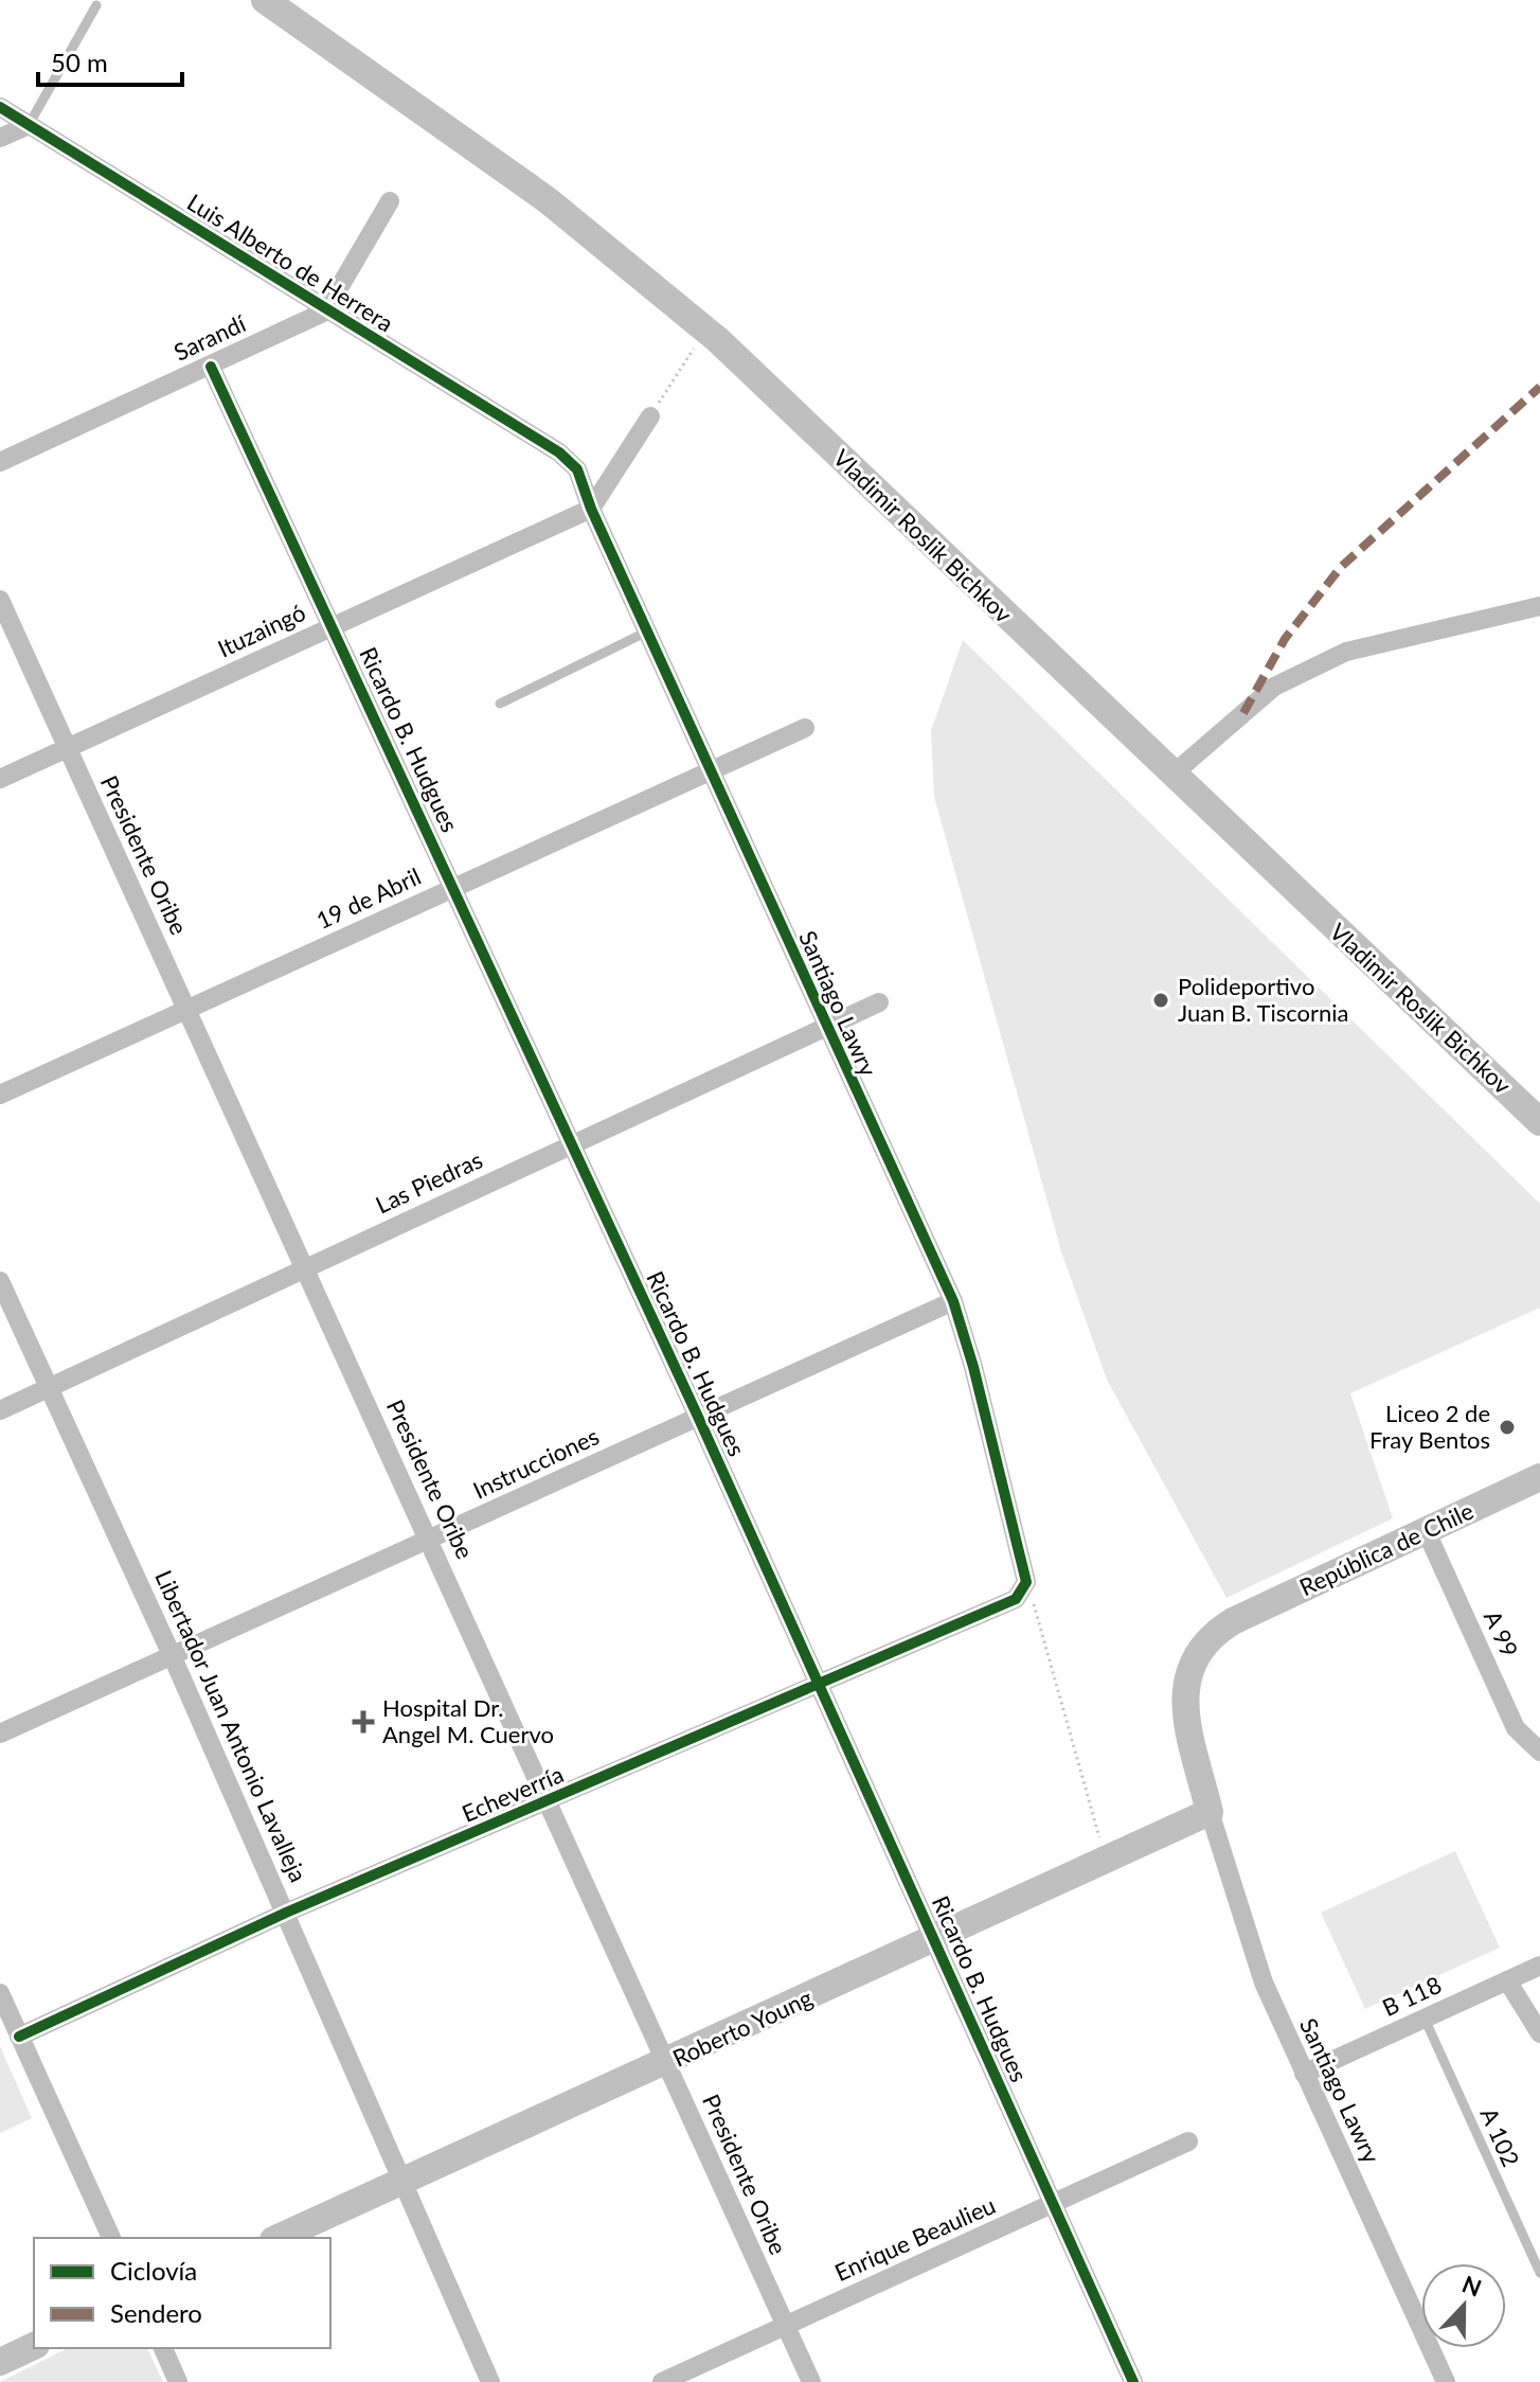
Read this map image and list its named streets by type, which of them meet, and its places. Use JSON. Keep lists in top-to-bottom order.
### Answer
{
  "streets": {
    "street": [
      "Luis Alberto de Herrera",
      "Sarandí",
      "Vladimir Roslik Bichkov",
      "Ituzaingó",
      "Ricardo B. Hudgues",
      "Presidente Oribe",
      "19 de Abril",
      "Santiago Lawry",
      "Las Piedras",
      "Instrucciones",
      "República de Chile",
      "A 99",
      "Libertador Juan Antonio Lavalleja",
      "Echeverría",
      "B 118",
      "Roberto Young",
      "Enrique Beaulieu"
    ],
    "lane": ["A 102"]
  },
  "crossings": [
    ["Luis Alberto de Herrera", "Sarandí"],
    ["Luis Alberto de Herrera", "Santiago Lawry"],
    ["Sarandí", "Ricardo B. Hudgues"],
    ["Ituzaingó", "Ricardo B. Hudgues"],
    ["Ituzaingó", "Presidente Oribe"],
    ["Ituzaingó", "Santiago Lawry"],
    ["Ricardo B. Hudgues", "19 de Abril"],
    ["Ricardo B. Hudgues", "Las Piedras"],
    ["Ricardo B. Hudgues", "Instrucciones"],
    ["Ricardo B. Hudgues", "Echeverría"],
    ["Ricardo B. Hudgues", "Roberto Young"],
    ["Ricardo B. Hudgues", "Enrique Beaulieu"],
    ["Presidente Oribe", "19 de Abril"],
    ["Presidente Oribe", "Las Piedras"],
    ["Presidente Oribe", "Instrucciones"],
    ["Presidente Oribe", "Echeverría"],
    ["Presidente Oribe", "Roberto Young"],
    ["Presidente Oribe", "Enrique Beaulieu"],
    ["19 de Abril", "Santiago Lawry"],
    ["Santiago Lawry", "Las Piedras"],
    ["Santiago Lawry", "Instrucciones"],
    ["Santiago Lawry", "República de Chile"],
    ["Santiago Lawry", "Echeverría"],
    ["Santiago Lawry", "B 118"],
    ["Santiago Lawry", "Roberto Young"],
    ["Las Piedras", "Libertador Juan Antonio Lavalleja"],
    ["Instrucciones", "Libertador Juan Antonio Lavalleja"],
    ["República de Chile", "A 99"],
    ["República de Chile", "Roberto Young"],
    ["Libertador Juan Antonio Lavalleja", "Echeverría"],
    ["Libertador Juan Antonio Lavalleja", "Roberto Young"],
    ["B 118", "A 102"]
  ],
  "places": {
    "other": ["Polideportivo Juan B. Tiscornia", "Liceo 2 de Fray Bentos"],
    "health": ["Hospital Dr. Angel M. Cuervo"]
  },
  "legend": ["Ciclovía", "Sendero"],
  "scale_bar": "50 m",
  "north": "top"
}
